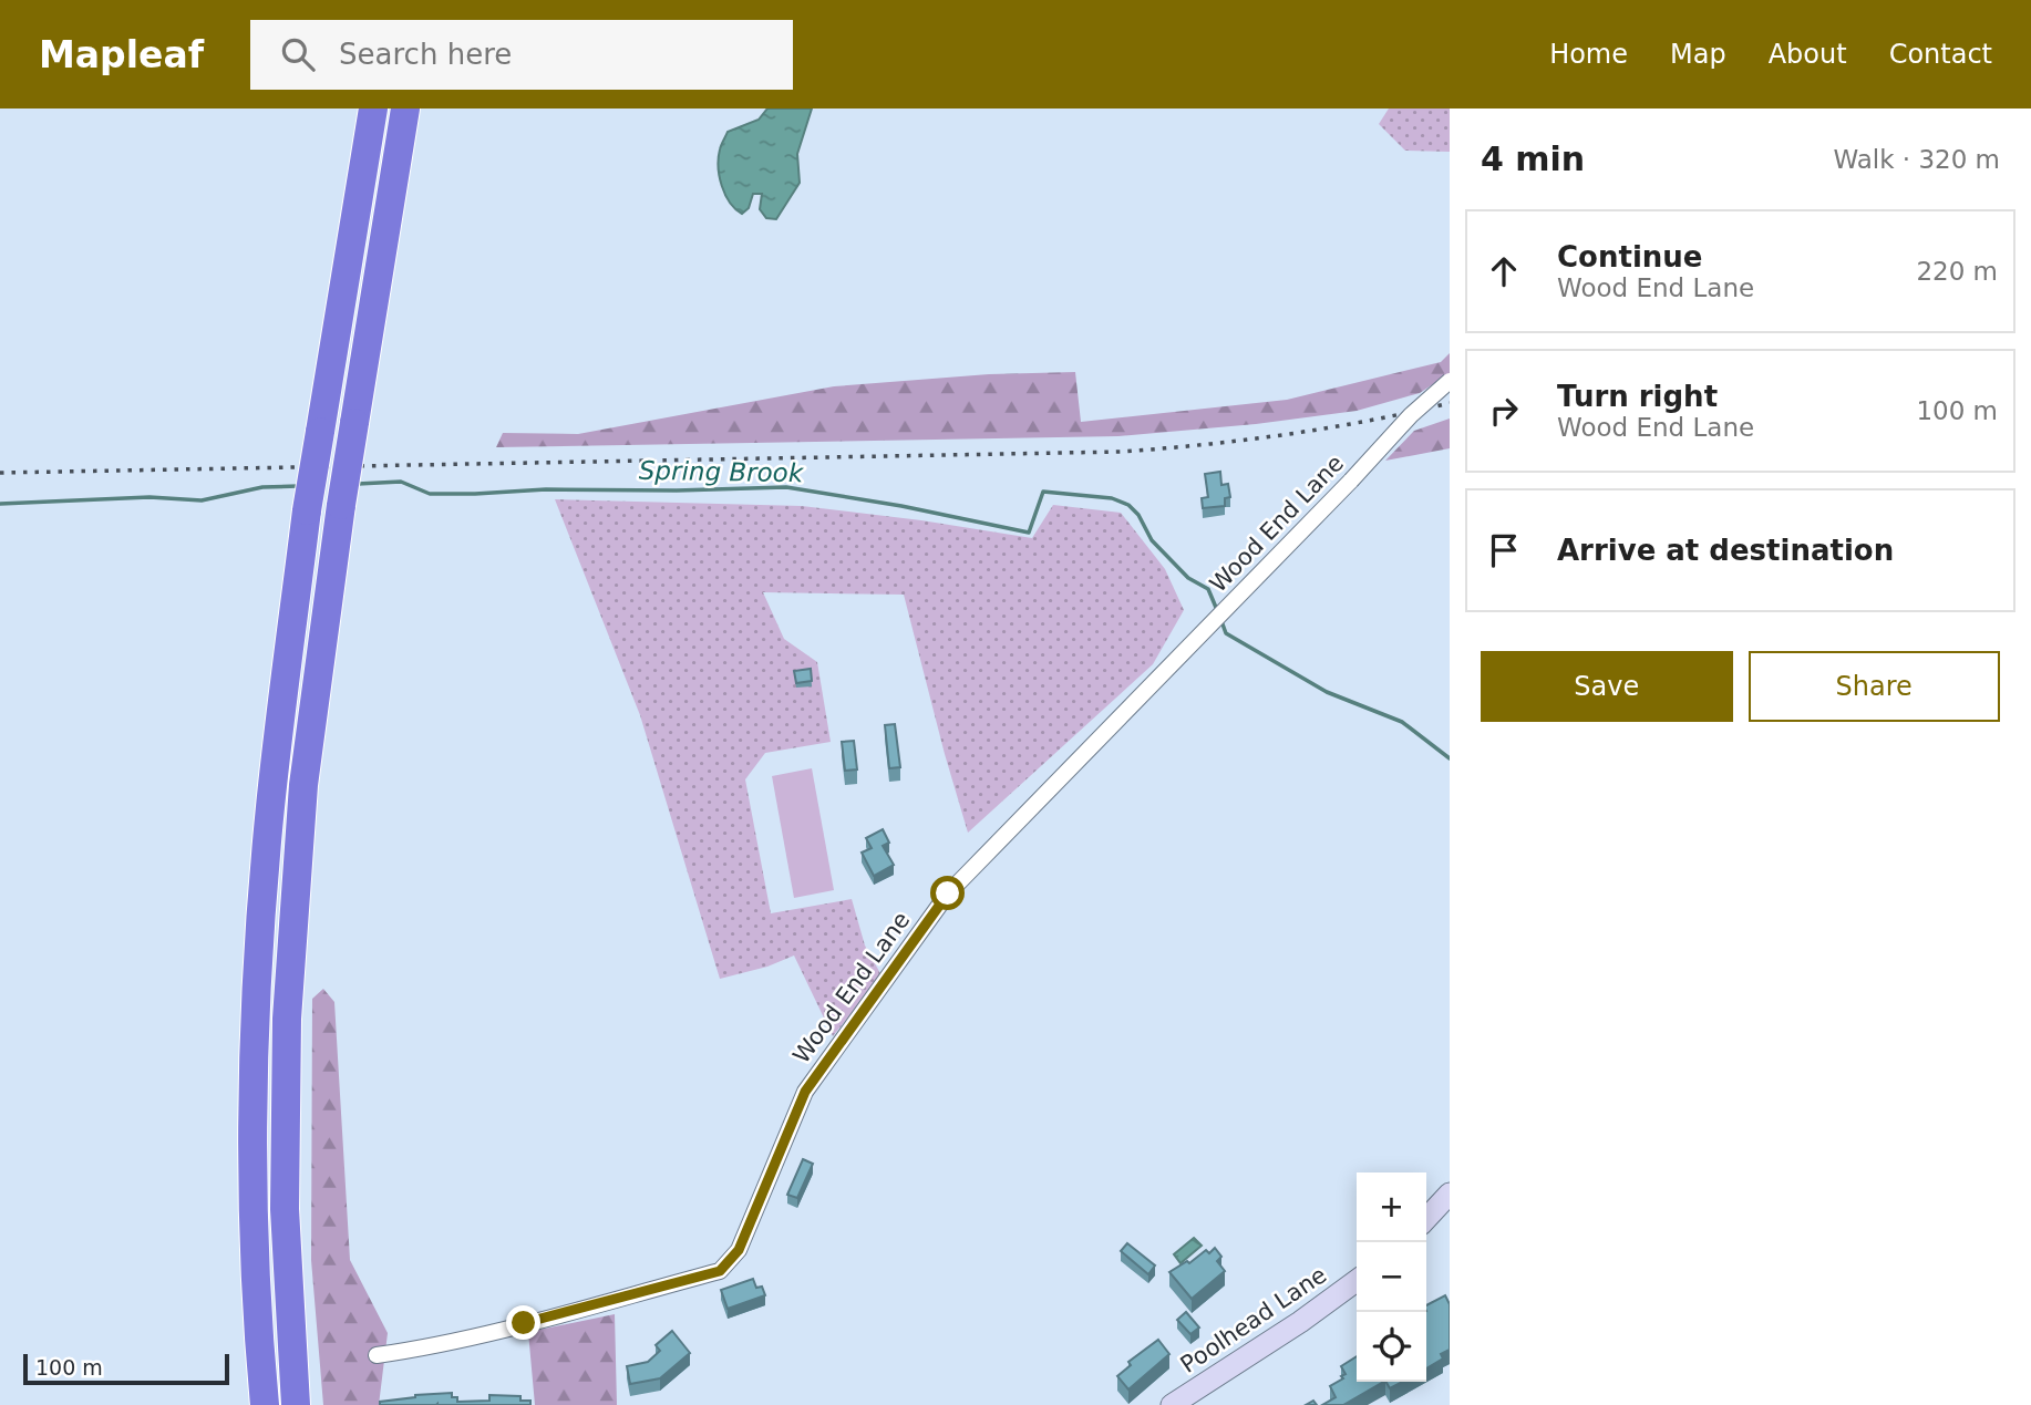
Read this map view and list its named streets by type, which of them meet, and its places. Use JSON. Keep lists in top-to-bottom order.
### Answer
{
  "streets": {
    "street": ["Wood End Lane", "Poolhead Lane"]
  },
  "water": ["Spring Brook"],
  "scale_bar": "100 m",
  "page": {
    "header": "Mapleaf",
    "search": "Search here",
    "nav": [
      "Home",
      "Map",
      "About",
      "Contact"
    ],
    "heading": ["4 min", "Walk · 320 m"],
    "list": [
      ["Continue", "Wood End Lane", "220 m"],
      ["Turn right", "Wood End Lane", "100 m"],
      "Arrive at destination"
    ],
    "buttons": ["Save", "Share"],
    "map_buttons": ["+", "−"],
    "scale": "100 m"
  }
}
